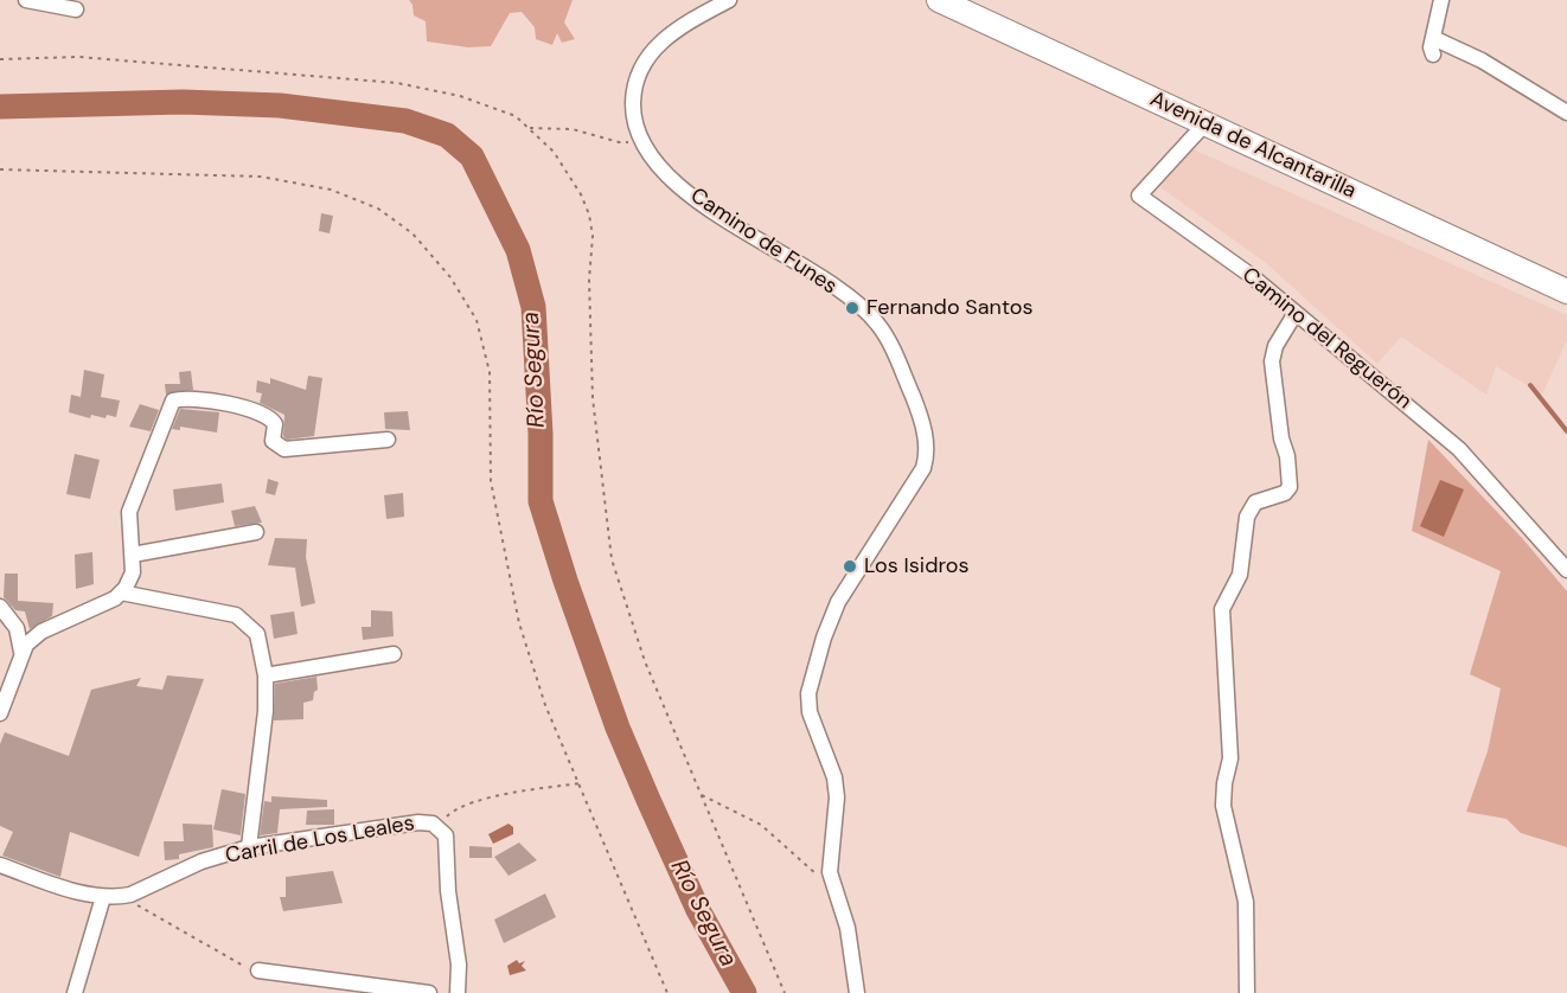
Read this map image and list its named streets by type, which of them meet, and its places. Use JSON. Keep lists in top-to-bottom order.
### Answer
{
  "streets": {
    "main road": ["Avenida de Alcantarilla"],
    "street": ["Camino de Funes", "Camino del Reguerón", "Carril de Los Leales"]
  },
  "crossings": [
    ["Avenida de Alcantarilla", "Camino del Reguerón"]
  ],
  "water": ["Río Segura"],
  "places": ["Fernando Santos", "Los Isidros"]
}
